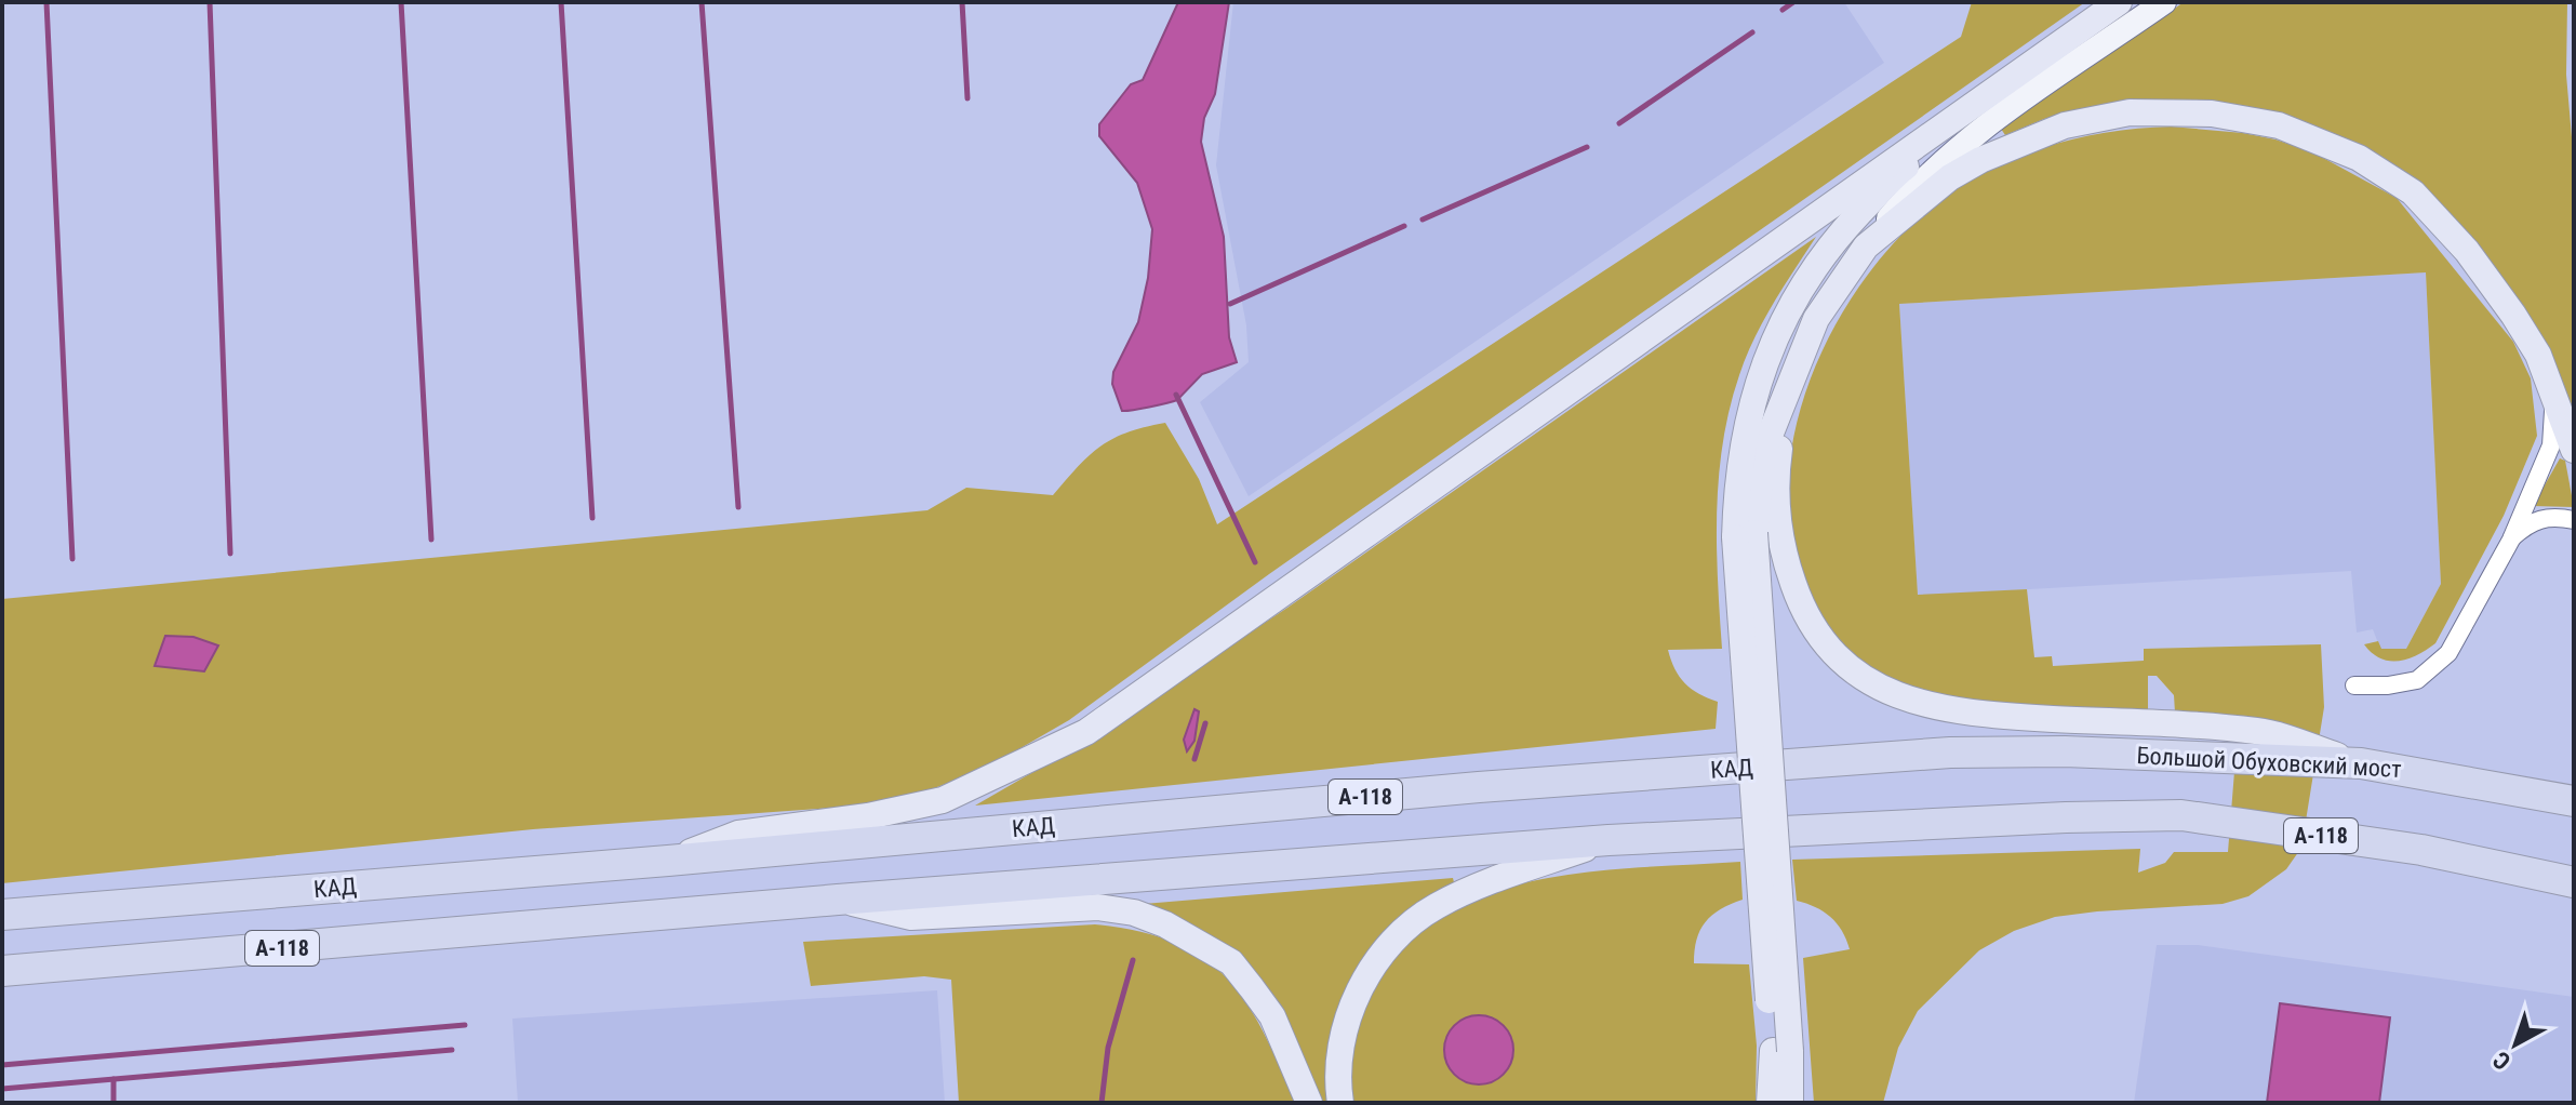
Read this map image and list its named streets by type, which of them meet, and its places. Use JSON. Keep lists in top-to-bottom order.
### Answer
{
  "streets": {
    "highway": ["Большой Обуховский мост", "КАД", "А-118"]
  },
  "crossings": [
    ["Большой Обуховский мост", "КАД"]
  ],
  "north": "bottom left"
}
